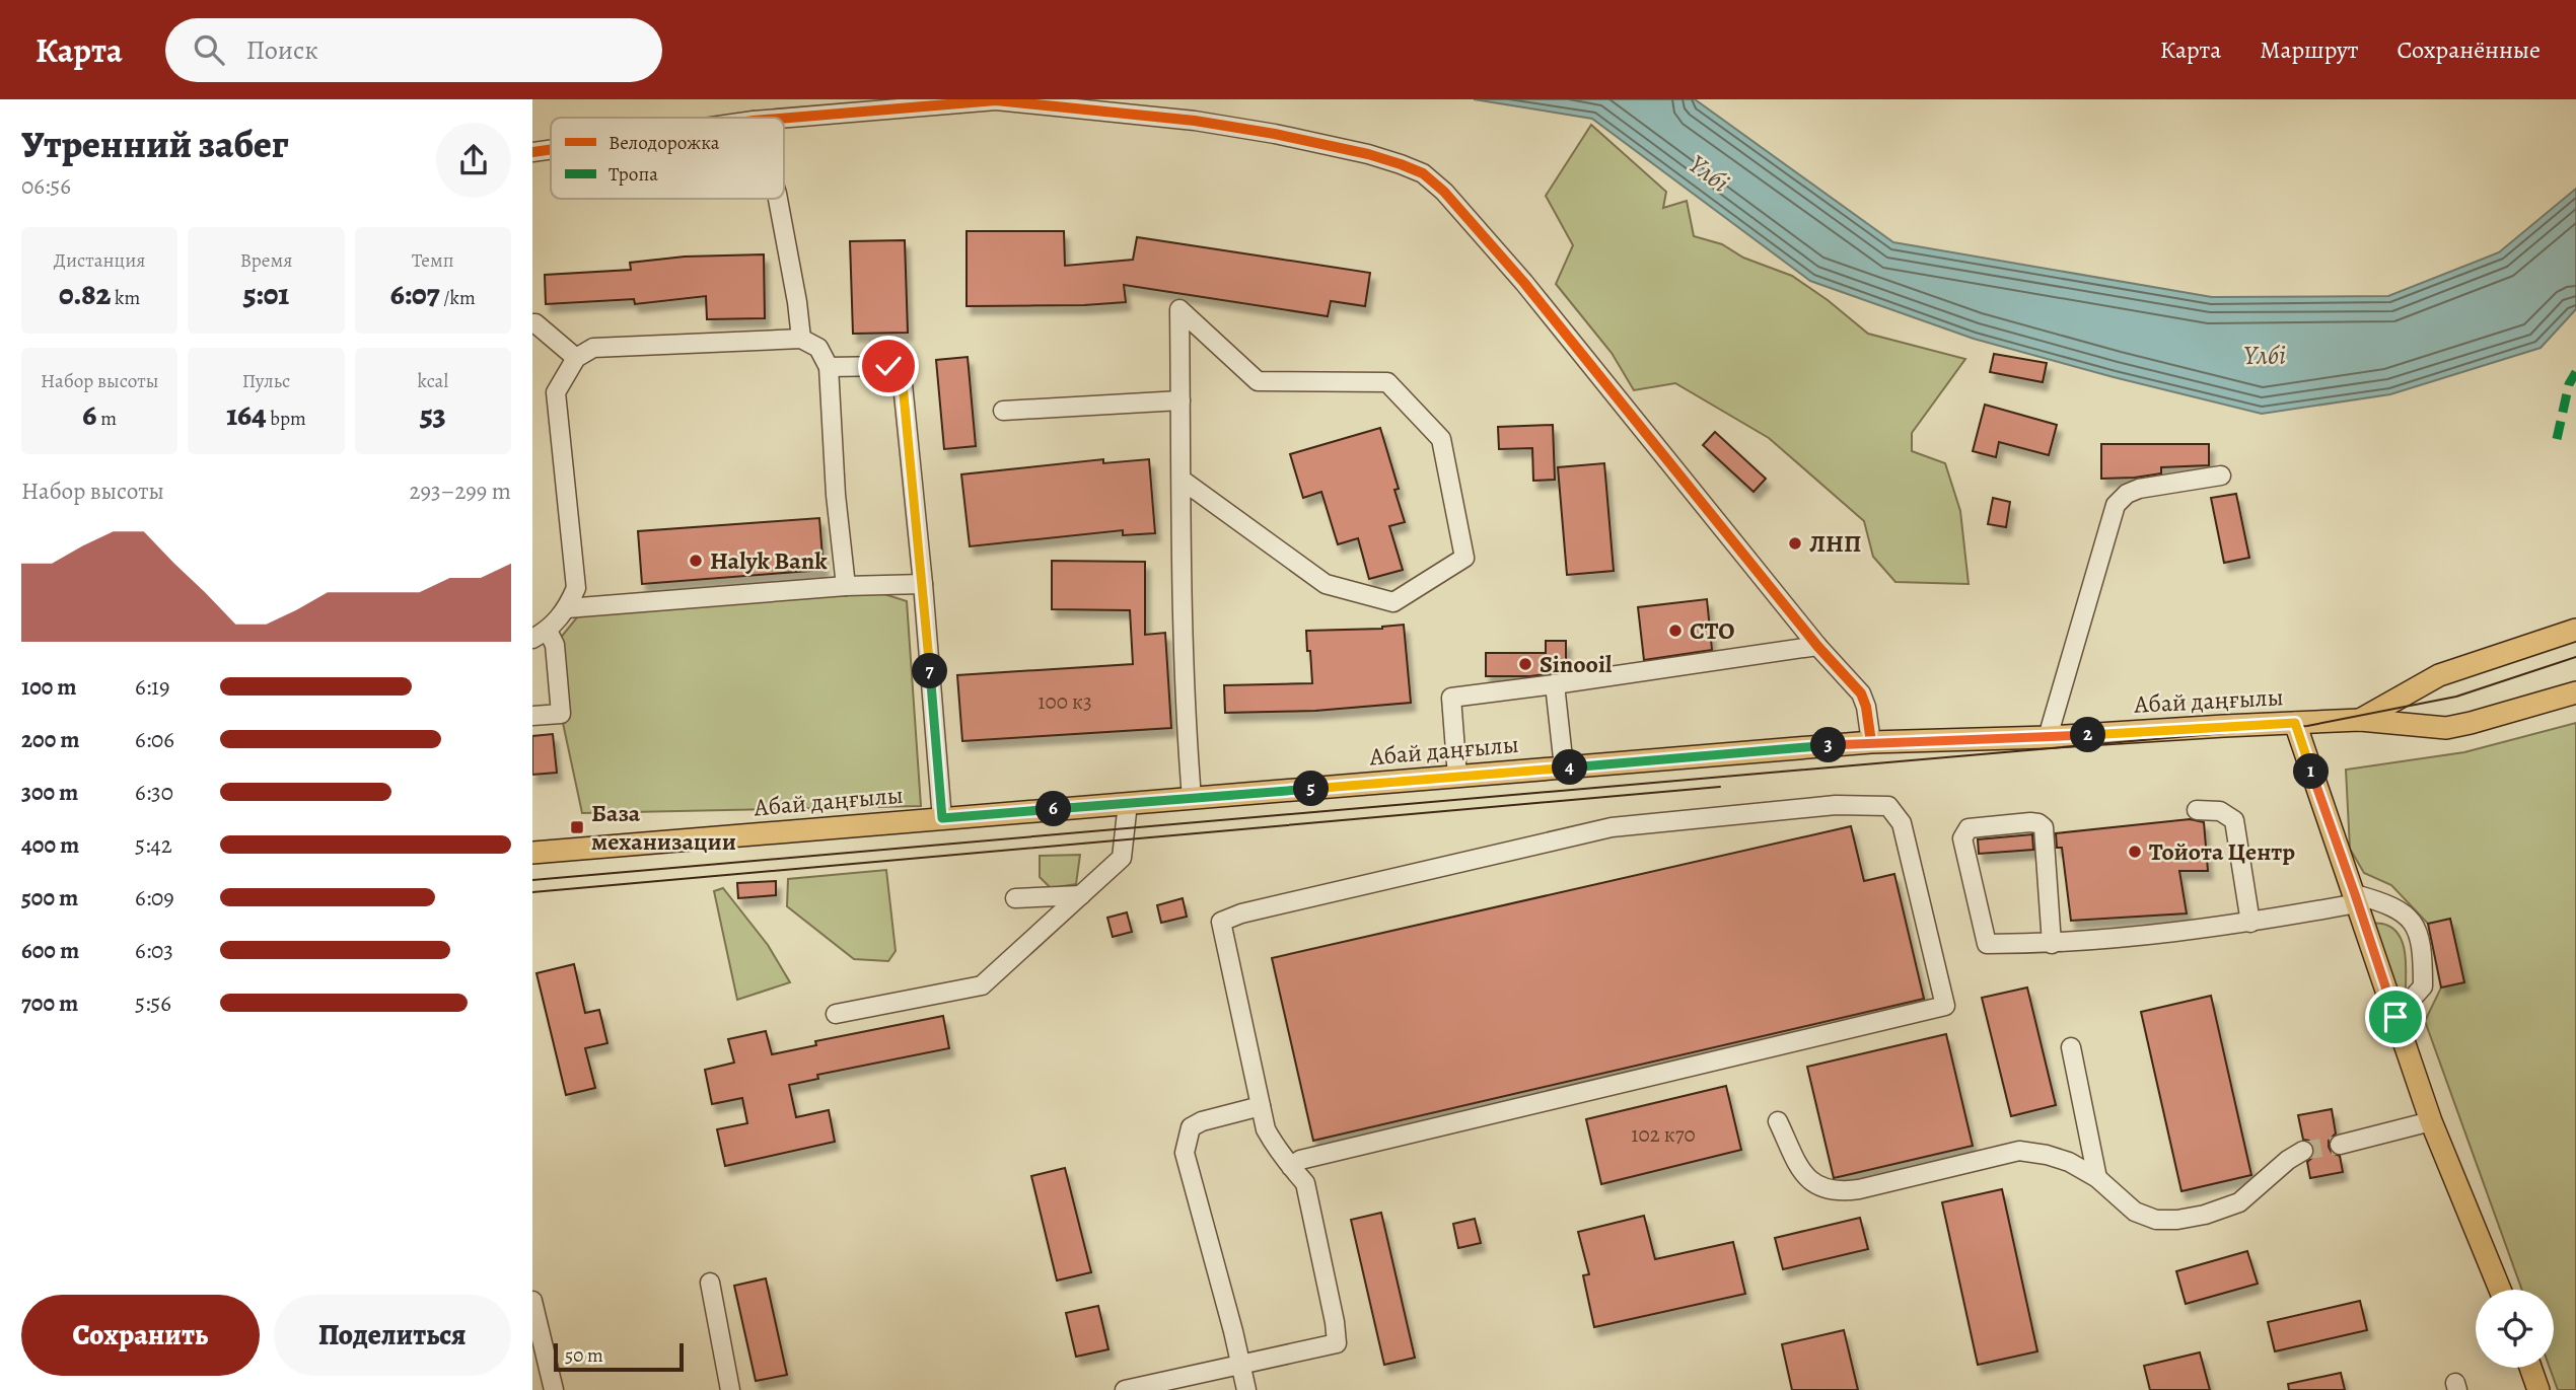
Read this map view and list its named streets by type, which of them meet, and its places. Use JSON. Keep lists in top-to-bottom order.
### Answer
{
  "streets": {
    "main road": ["Абай даңғылы"]
  },
  "water": ["Үлбі"],
  "places": {
    "other": [
      "ЛНП",
      "Halyk Bank",
      "СТО",
      "Sinooil",
      "Тойота Центр"
    ],
    "transit": ["База механизации"]
  },
  "house_numbers": ["100 к3", "102 к70"],
  "legend": ["Велодорожка", "Тропа"],
  "scale_bar": "50 m",
  "page": {
    "header": "Карта",
    "search": "Поиск",
    "nav": ["Карта", "Маршрут", "Сохранённые"],
    "heading": ["Утренний забег", "06:56"],
    "stats": [
      ["Дистанция", "0.82 km"],
      ["Время", "5:01"],
      ["Темп", "6:07 /km"],
      ["Набор высоты", "6 m"],
      ["Пульс", "164 bpm"],
      ["kcal", "53"]
    ],
    "chart": ["Набор высоты", "293–299 m"],
    "pins": [
      "7",
      "2",
      "3",
      "4",
      "1",
      "5",
      "6"
    ],
    "list": [
      {
        "name": "100 m",
        "note": "6:19"
      },
      {
        "name": "200 m",
        "note": "6:06"
      },
      {
        "name": "300 m",
        "note": "6:30"
      },
      {
        "name": "400 m",
        "note": "5:42"
      },
      {
        "name": "500 m",
        "note": "6:09"
      },
      {
        "name": "600 m",
        "note": "6:03"
      },
      {
        "name": "700 m",
        "note": "5:56"
      }
    ],
    "buttons": ["Сохранить", "Поделиться"],
    "scale": "50 m"
  }
}
